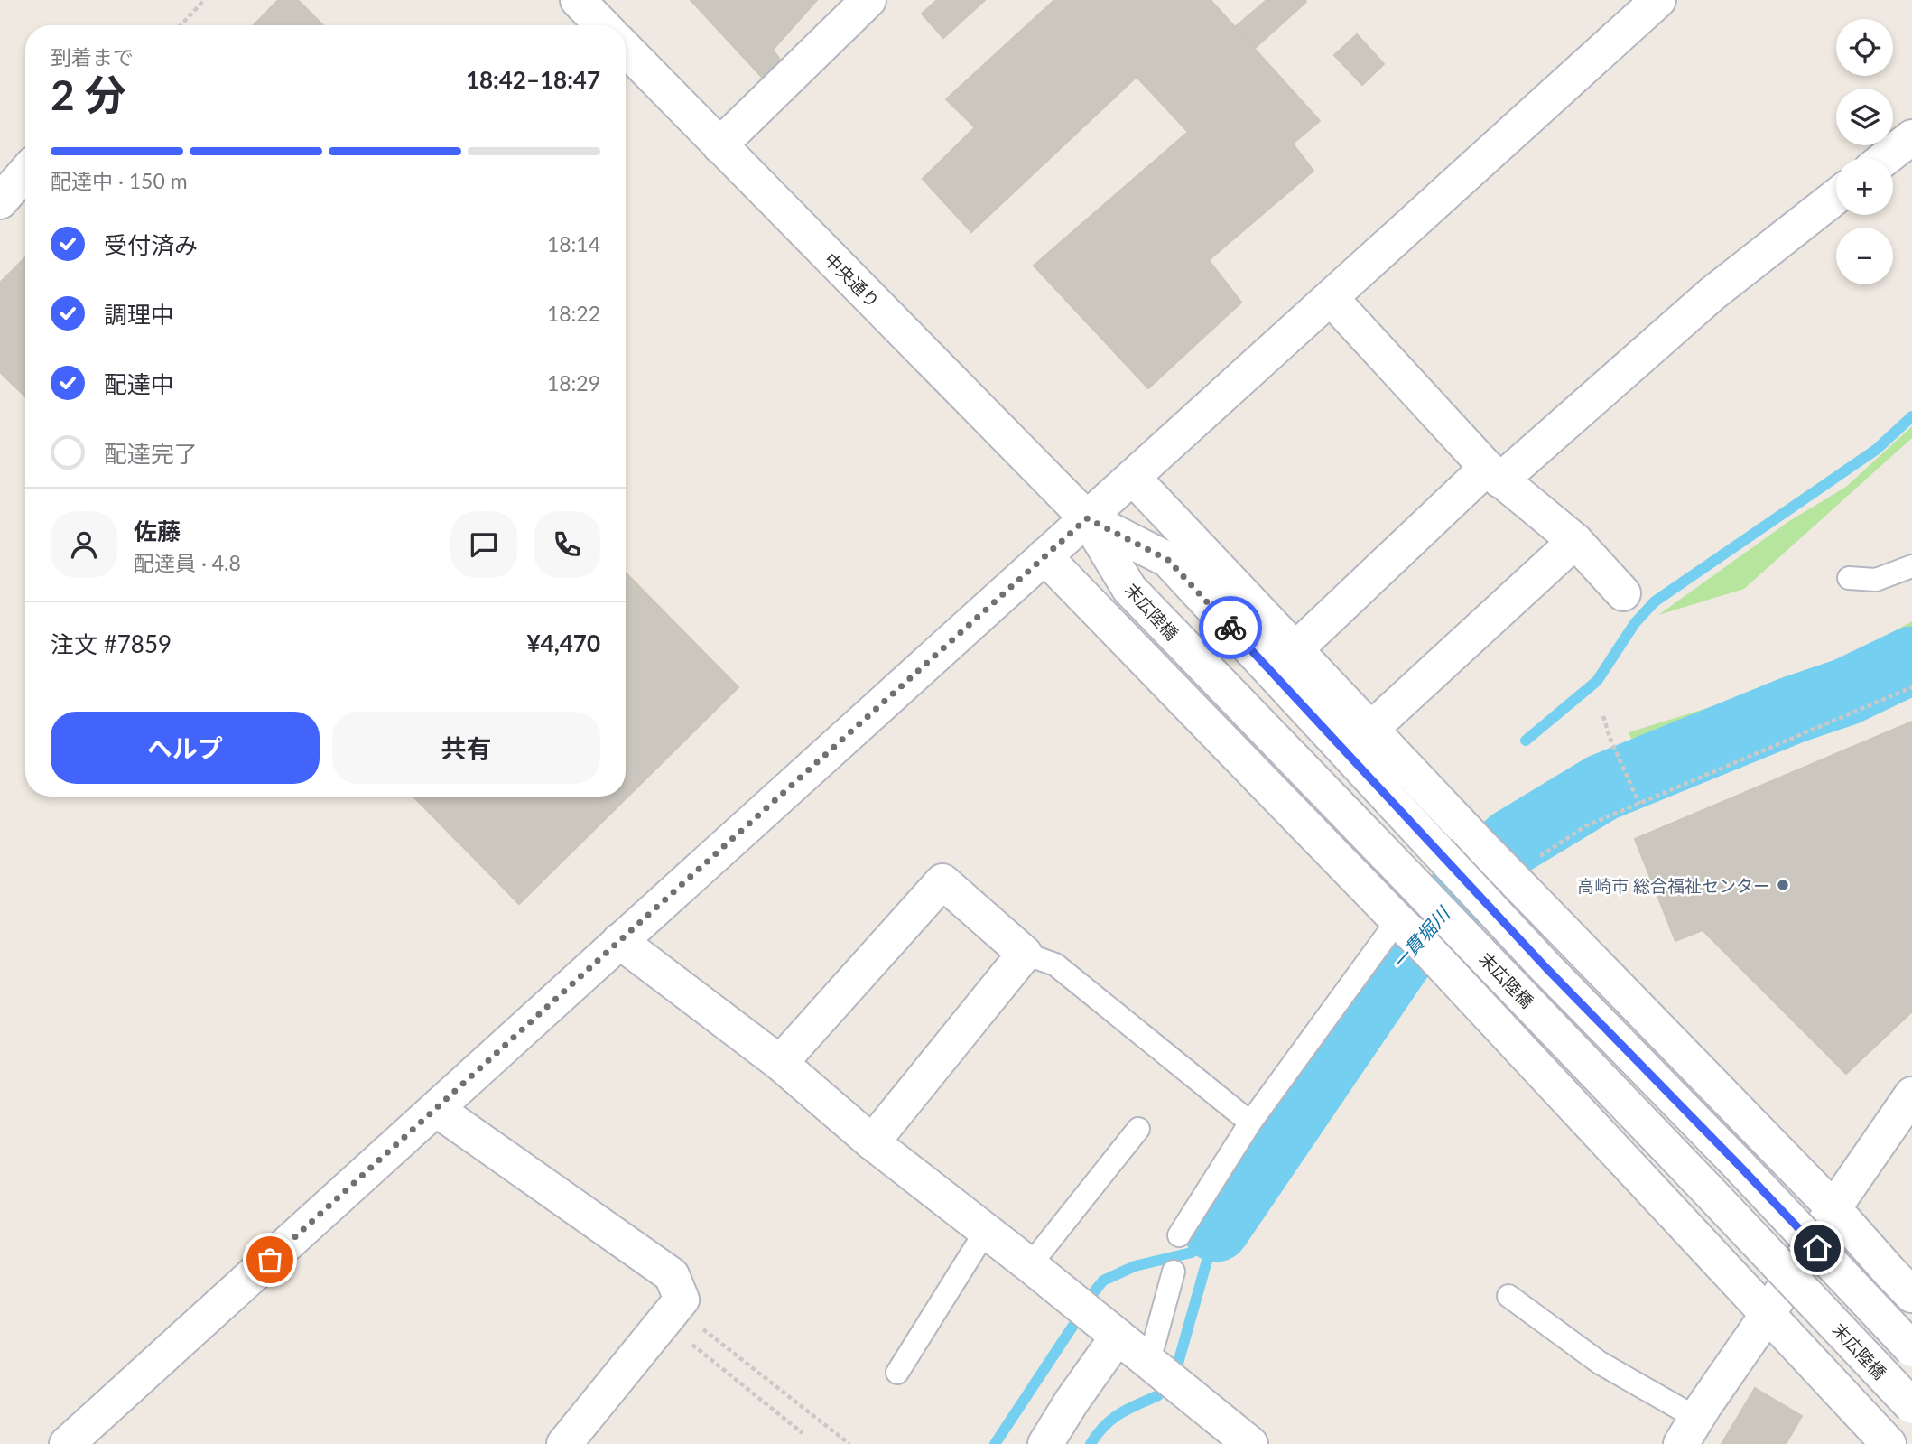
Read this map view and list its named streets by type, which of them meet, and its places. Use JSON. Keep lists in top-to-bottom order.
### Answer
{
  "streets": {
    "street": ["中央通り", "末広陸橋"]
  },
  "crossings": [
    ["中央通り", "末広陸橋"]
  ],
  "water": ["一貫堀川"],
  "places": ["高崎市 総合福祉センター"],
  "page": {
    "map_buttons": ["+", "−"],
    "heading": ["2 分", "到着まで", "18:42–18:47"],
    "panel": [
      "佐藤",
      "配達員 · 4.8",
      "注文 #7859",
      "¥4,470"
    ],
    "bar": "配達中 · 150 m",
    "list": [
      ["受付済み", "18:14"],
      ["調理中", "18:22"],
      ["配達中", "18:29"],
      "配達完了"
    ],
    "buttons": ["ヘルプ", "共有"]
  }
}
